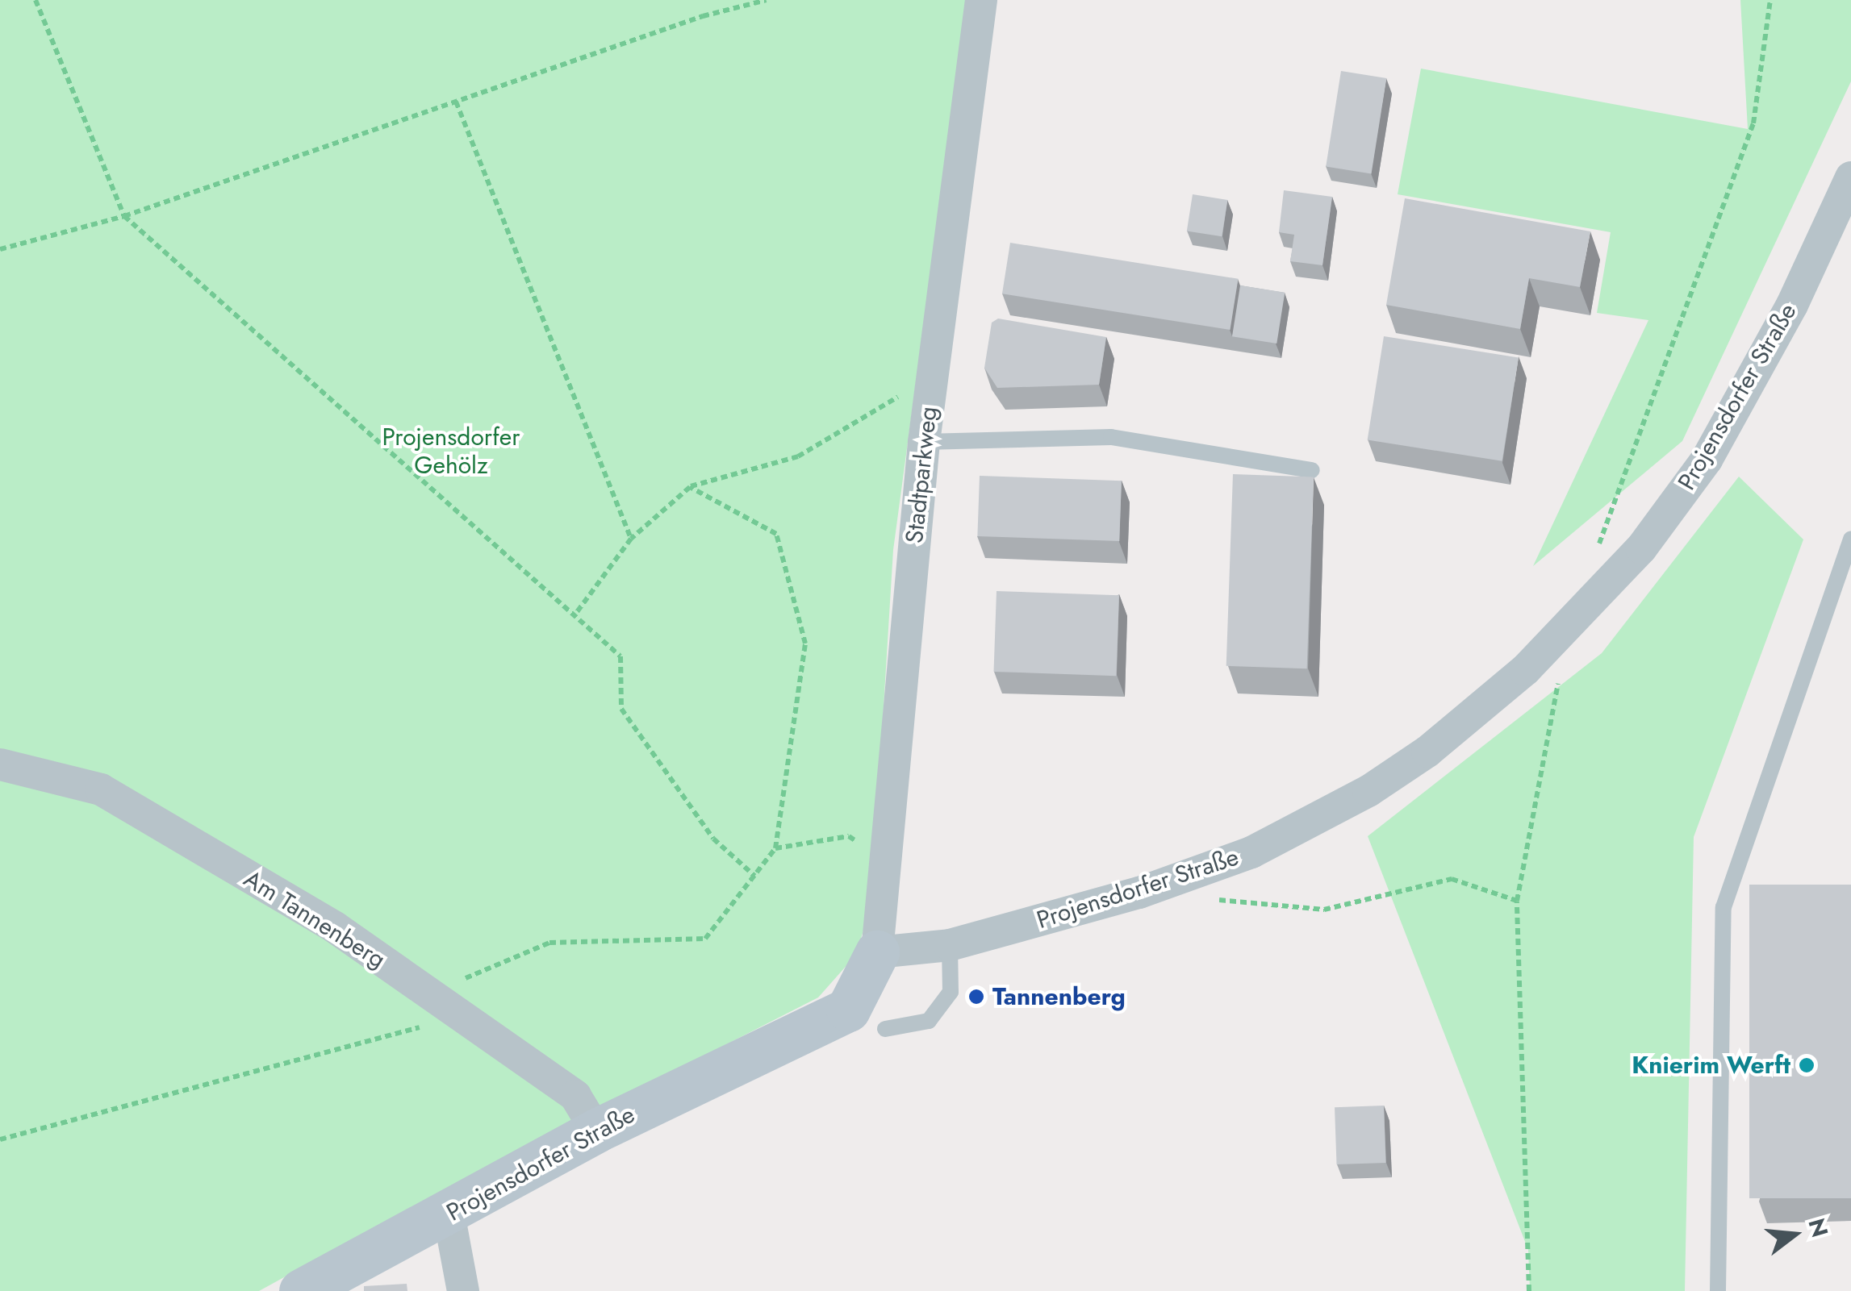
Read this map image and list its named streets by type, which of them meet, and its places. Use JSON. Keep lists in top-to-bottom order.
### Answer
{
  "streets": {
    "street": ["Projensdorfer Straße", "Stadtparkweg", "Am Tannenberg"]
  },
  "crossings": [
    ["Projensdorfer Straße", "Stadtparkweg"],
    ["Projensdorfer Straße", "Am Tannenberg"]
  ],
  "parks": ["Projensdorfer Gehölz"],
  "places": ["Tannenberg", "Knierim Werft"],
  "north": "right"
}
